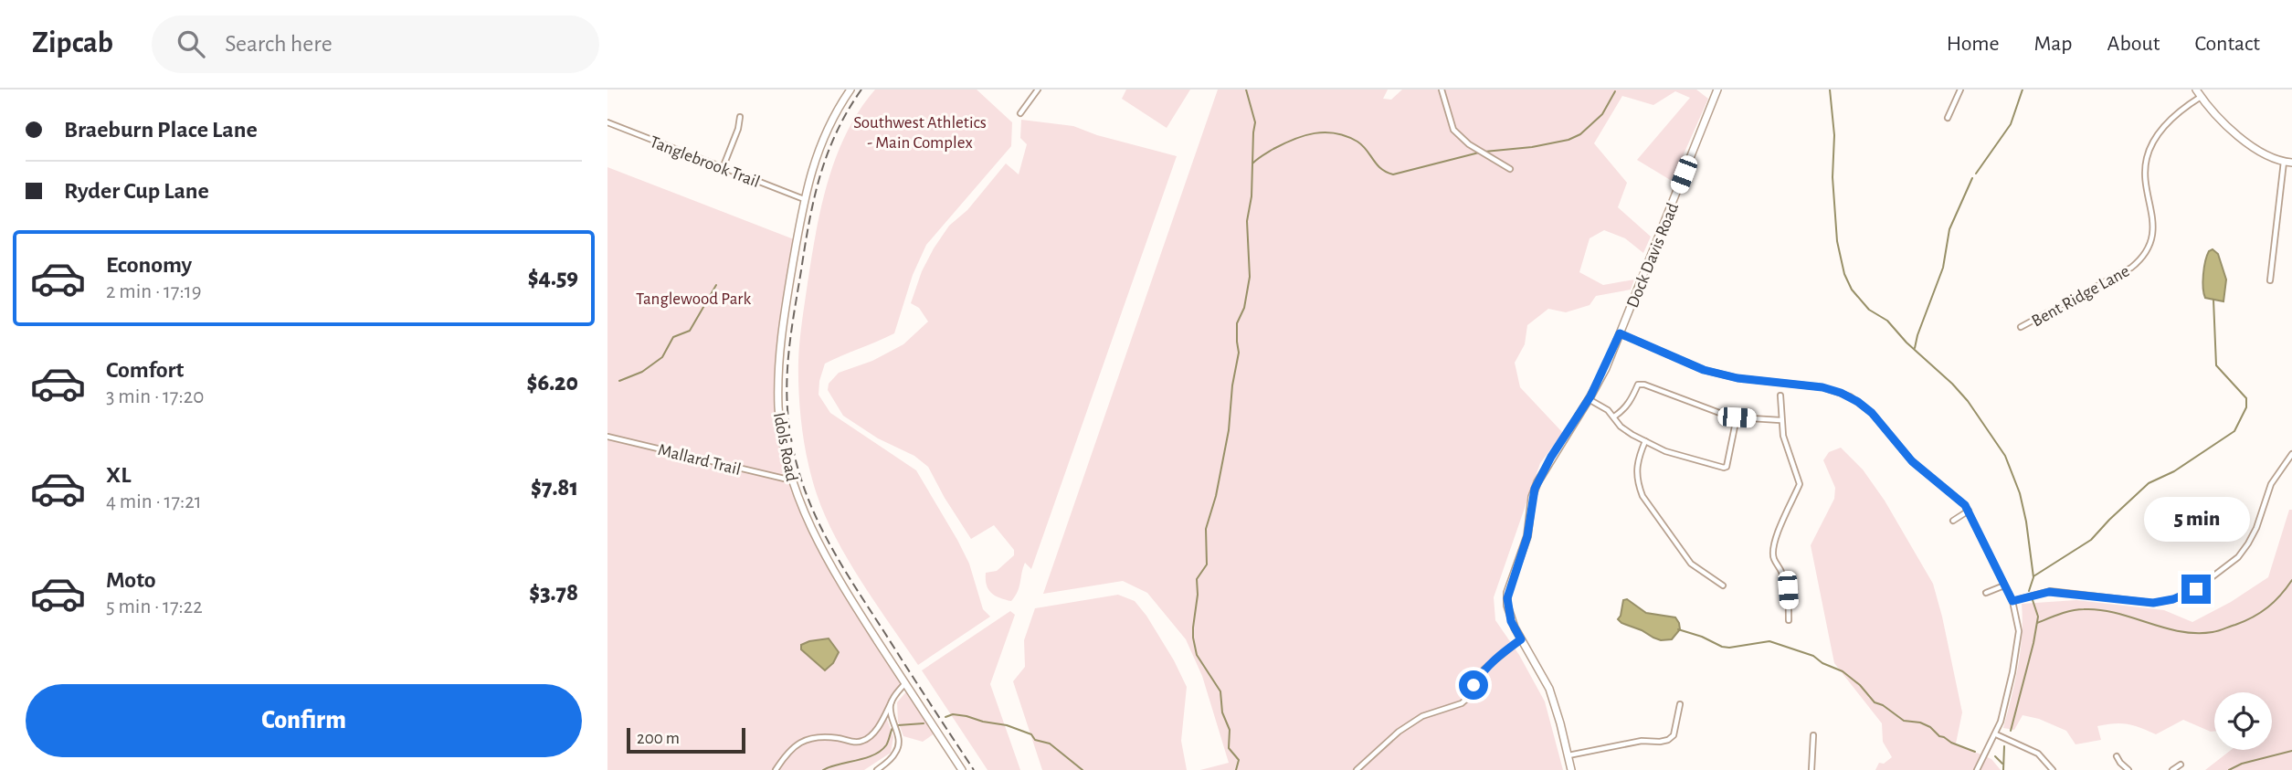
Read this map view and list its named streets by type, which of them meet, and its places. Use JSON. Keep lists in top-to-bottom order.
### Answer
{
  "streets": {
    "street": [
      "Tanglebrook Trail",
      "Dock Davis Road",
      "Bent Ridge Lane",
      "Idols Road",
      "Mallard Trail"
    ]
  },
  "crossings": [
    ["Tanglebrook Trail", "Idols Road"],
    ["Idols Road", "Mallard Trail"]
  ],
  "parks": ["Southwest Athletics - Main Complex", "Tanglewood Park"],
  "scale_bar": "200 m",
  "page": {
    "header": "Zipcab",
    "search": "Search here",
    "nav": [
      "Home",
      "Map",
      "About",
      "Contact"
    ],
    "banner": ["Braeburn Place Lane", "Ryder Cup Lane"],
    "list": [
      {
        "name": "Economy",
        "note": "2 min · 17:19",
        "value": "$4.59"
      },
      {
        "name": "Comfort",
        "note": "3 min · 17:20",
        "value": "$6.20"
      },
      {
        "name": "XL",
        "note": "4 min · 17:21",
        "value": "$7.81"
      },
      {
        "name": "Moto",
        "note": "5 min · 17:22",
        "value": "$3.78"
      }
    ],
    "bubble": "5 min",
    "buttons": "Confirm",
    "scale": "200 m"
  }
}
